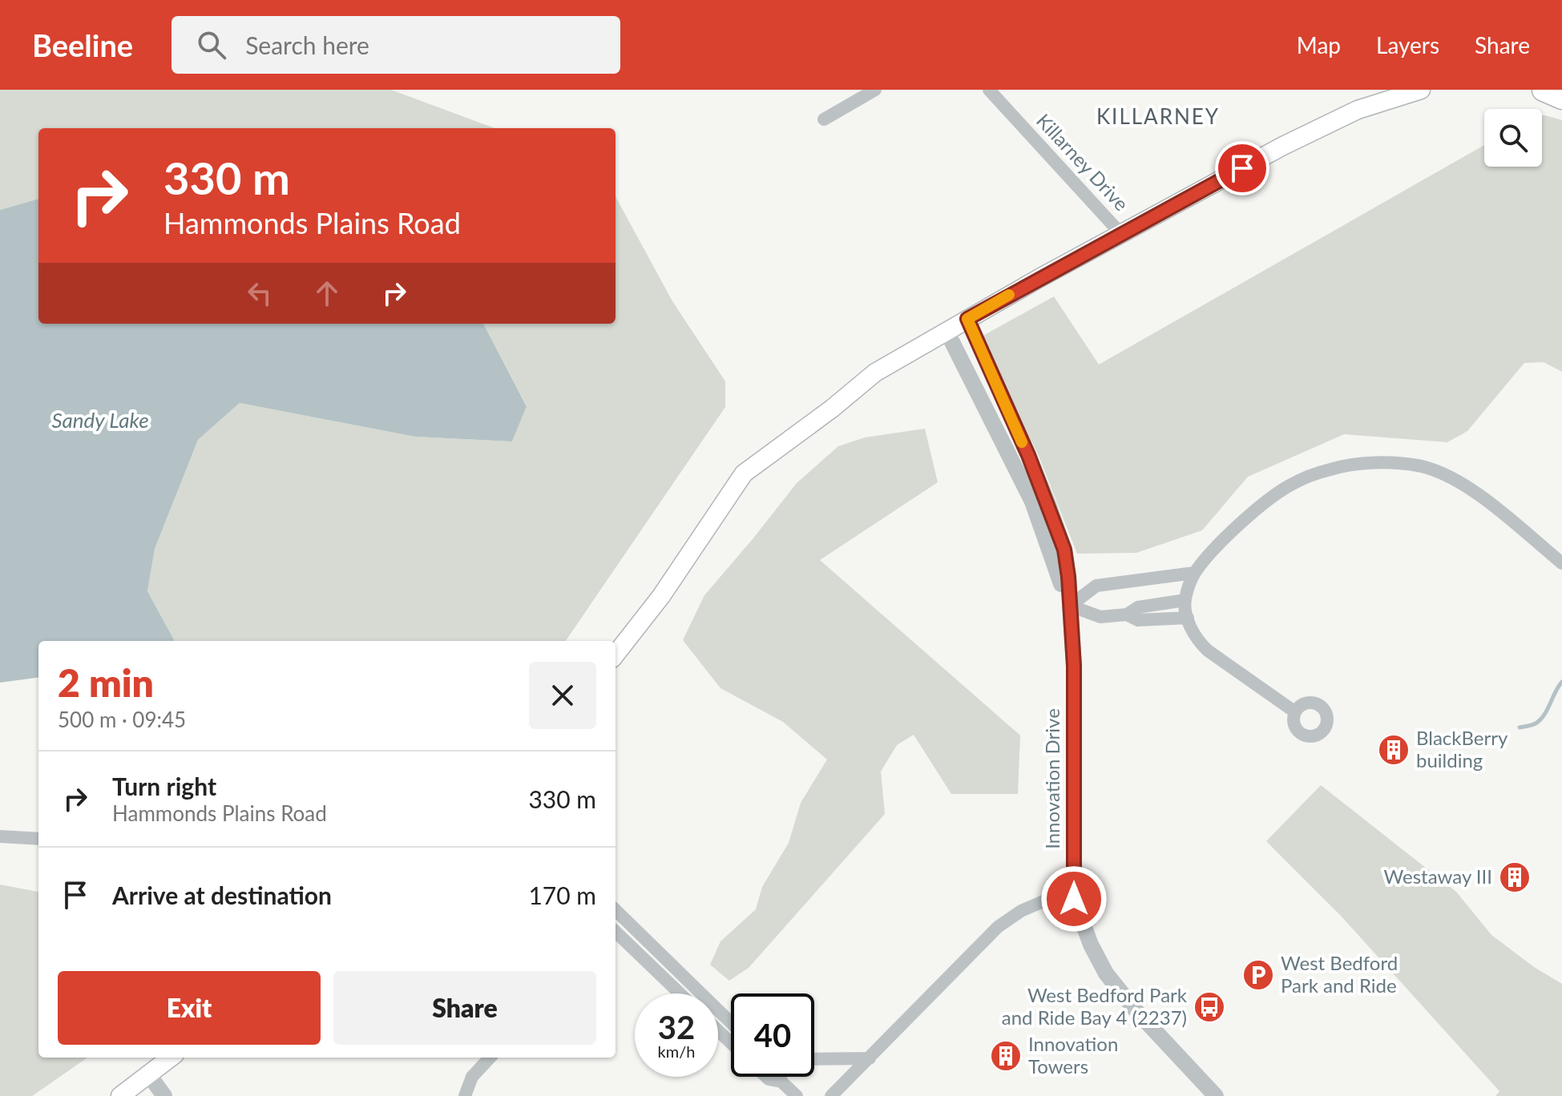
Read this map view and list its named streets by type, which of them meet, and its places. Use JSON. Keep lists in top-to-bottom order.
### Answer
{
  "streets": {
    "street": ["Killarney Drive", "Innovation Drive"]
  },
  "districts": ["KILLARNEY"],
  "water": ["Sandy Lake"],
  "places": {
    "building": ["BlackBerry building", "Westaway III", "Innovation Towers"],
    "parking": ["West Bedford Park and Ride"],
    "bus stop": ["West Bedford Park and Ride Bay 4 (2237)"]
  },
  "page": {
    "header": "Beeline",
    "search": "Search here",
    "nav": ["Map", "Layers", "Share"],
    "turn": ["330 m", "Hammonds Plains Road"],
    "heading": ["2 min", "500 m · 09:45"],
    "list": [
      {
        "name": "Turn right",
        "note": "Hammonds Plains Road",
        "value": "330 m"
      },
      {
        "name": "Arrive at destination",
        "value": "170 m"
      }
    ],
    "buttons": ["Exit", "Share"],
    "speed": "32 km/h",
    "limit": "40"
  }
}
